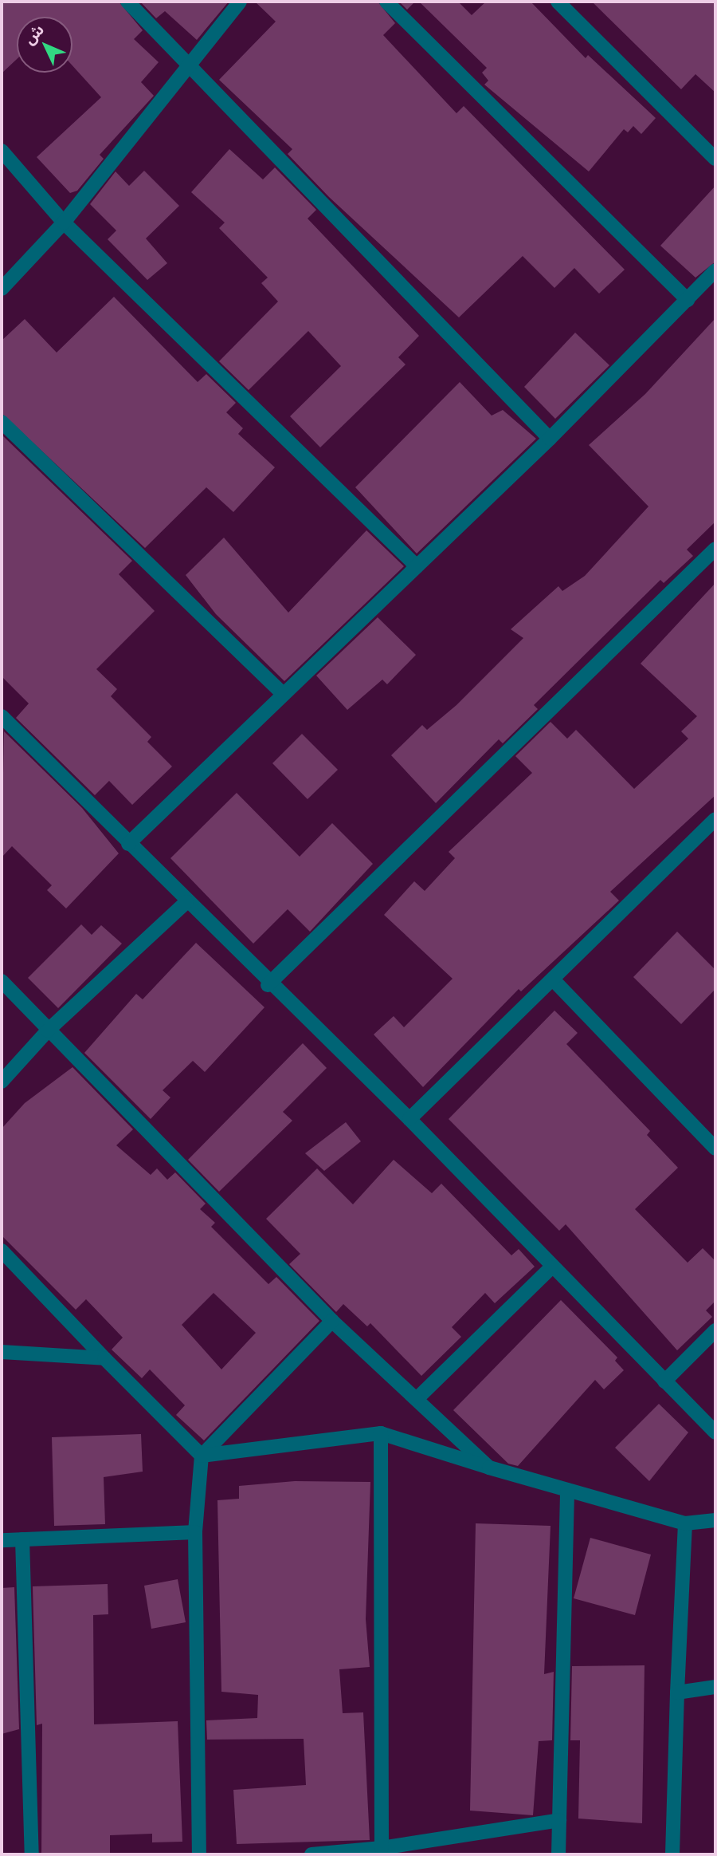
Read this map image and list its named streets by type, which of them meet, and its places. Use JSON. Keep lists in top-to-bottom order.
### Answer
{
  "north": "top left"
}
